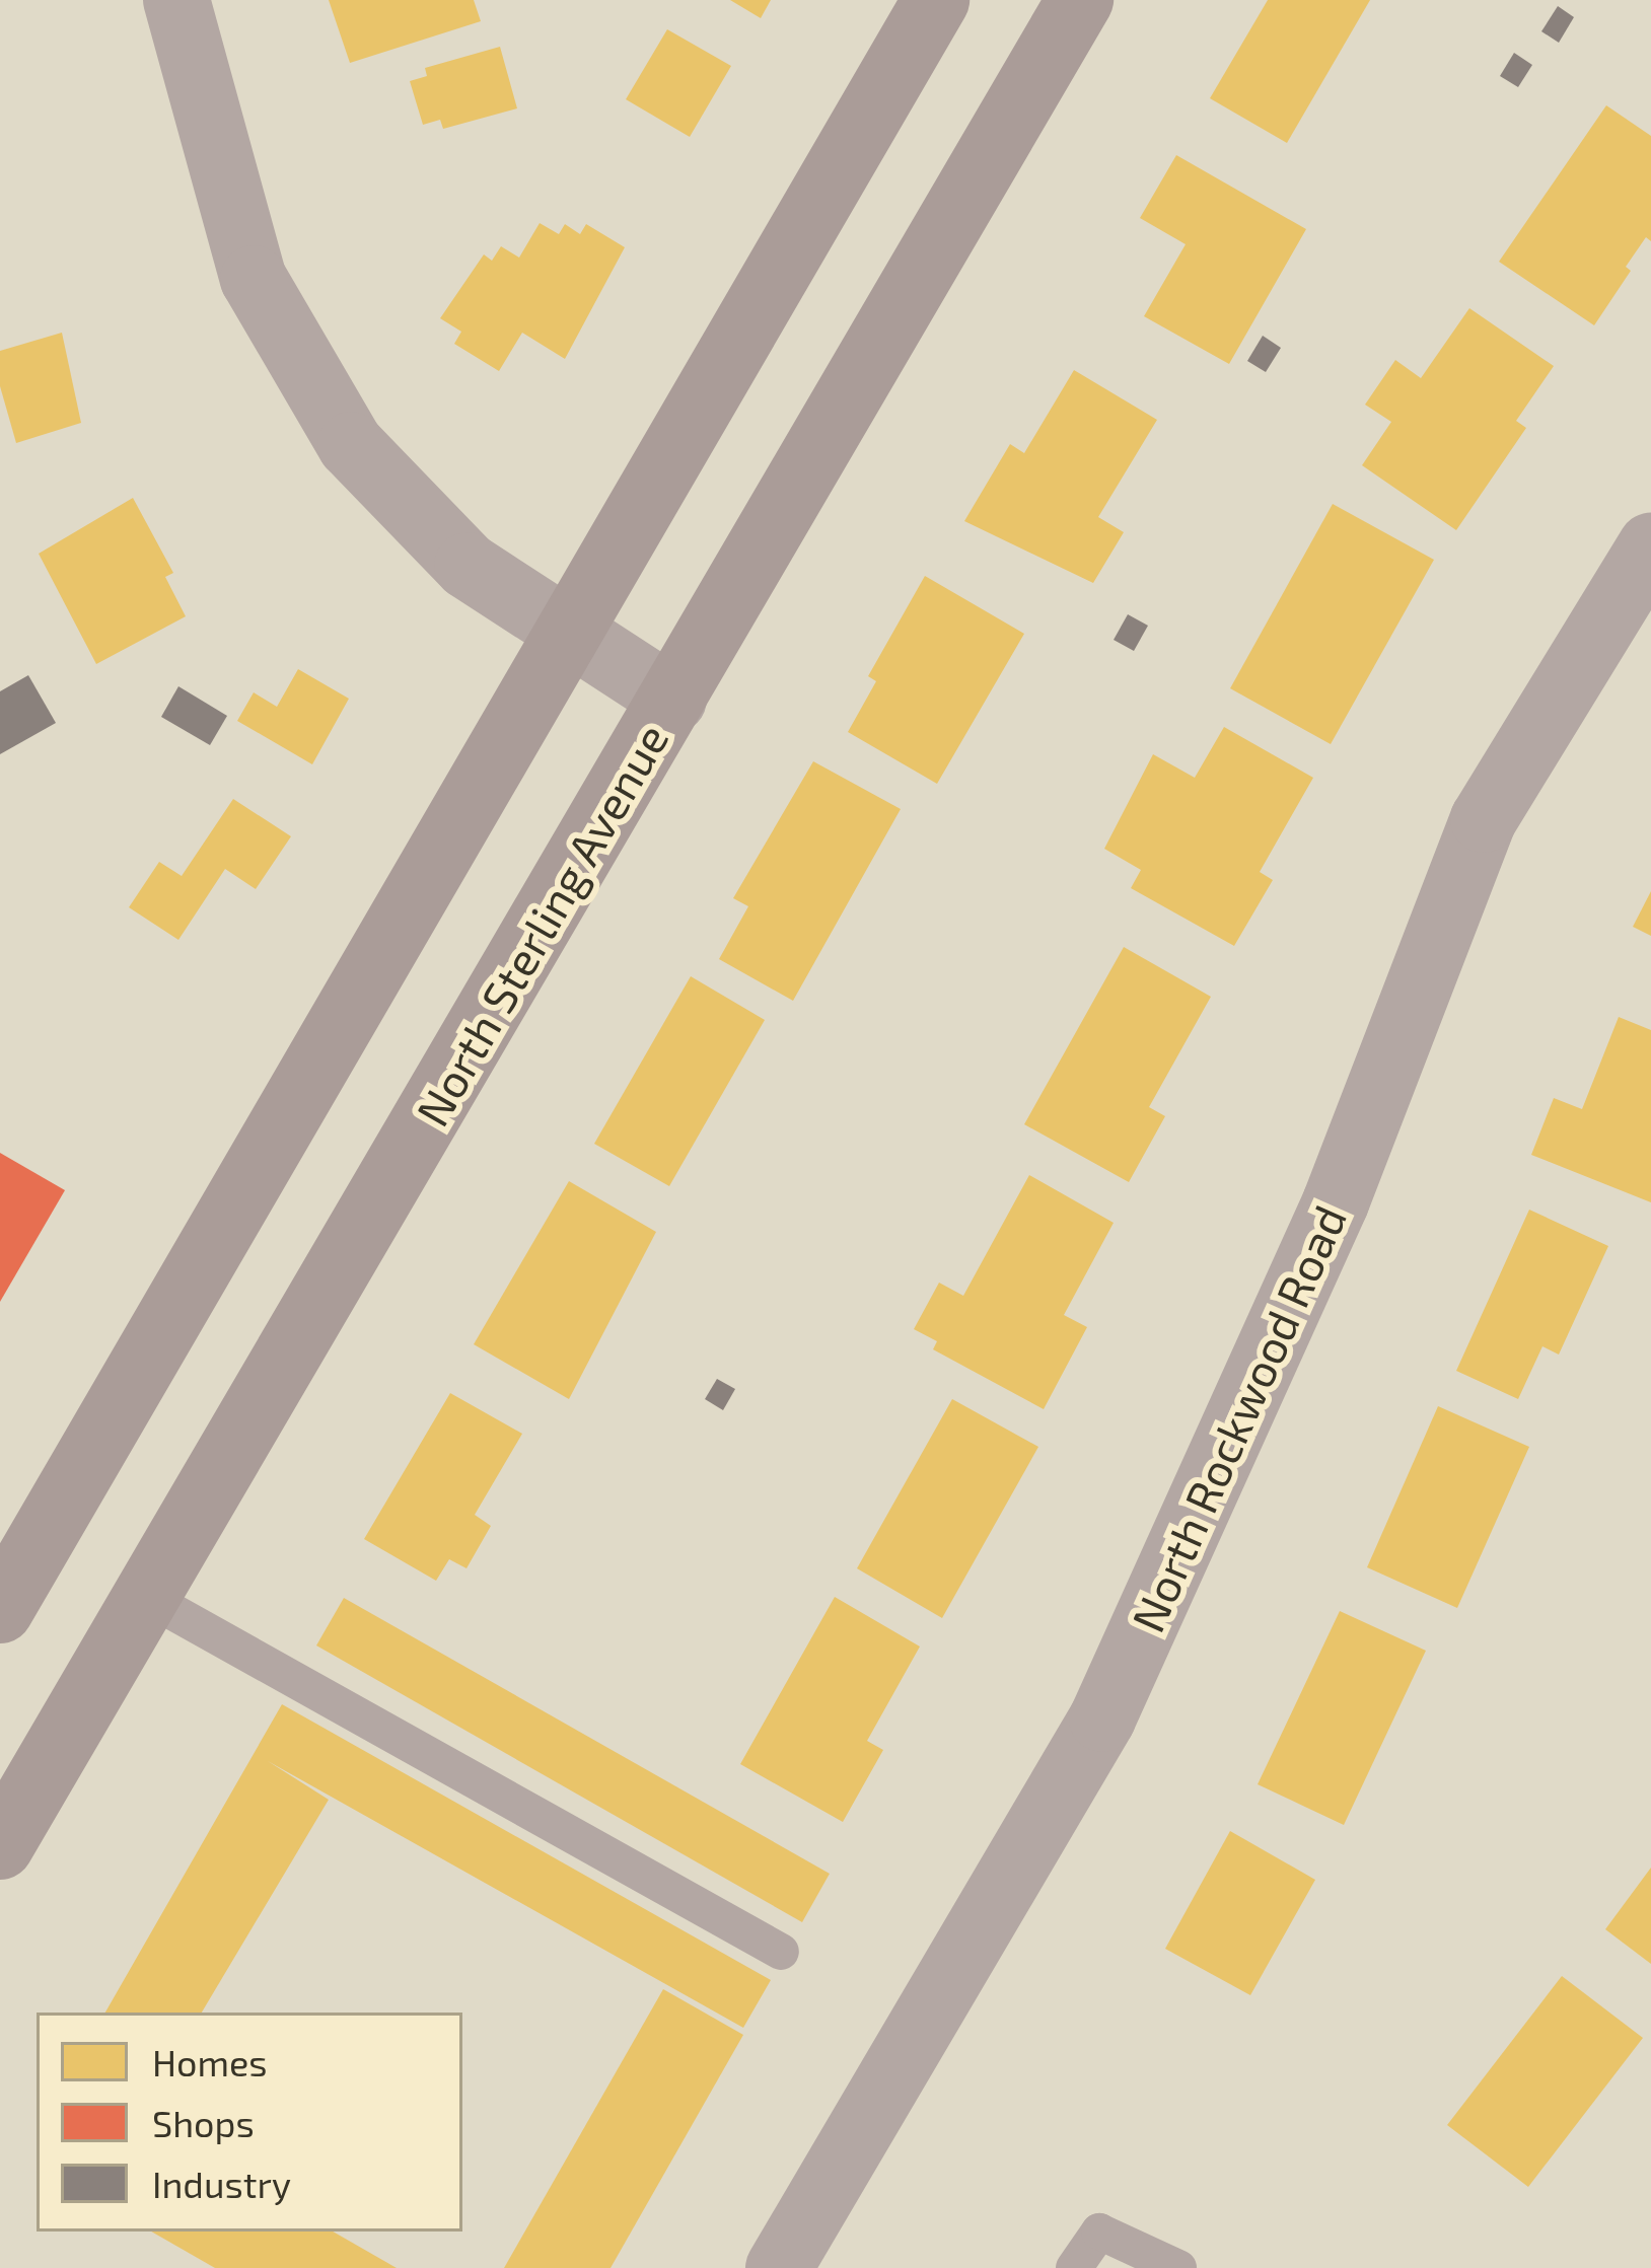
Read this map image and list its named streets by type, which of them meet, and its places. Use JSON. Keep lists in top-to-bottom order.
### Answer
{
  "streets": {
    "main road": ["North Sterling Avenue"],
    "street": ["North Rockwood Road"]
  },
  "legend": ["Homes", "Shops", "Industry"]
}
